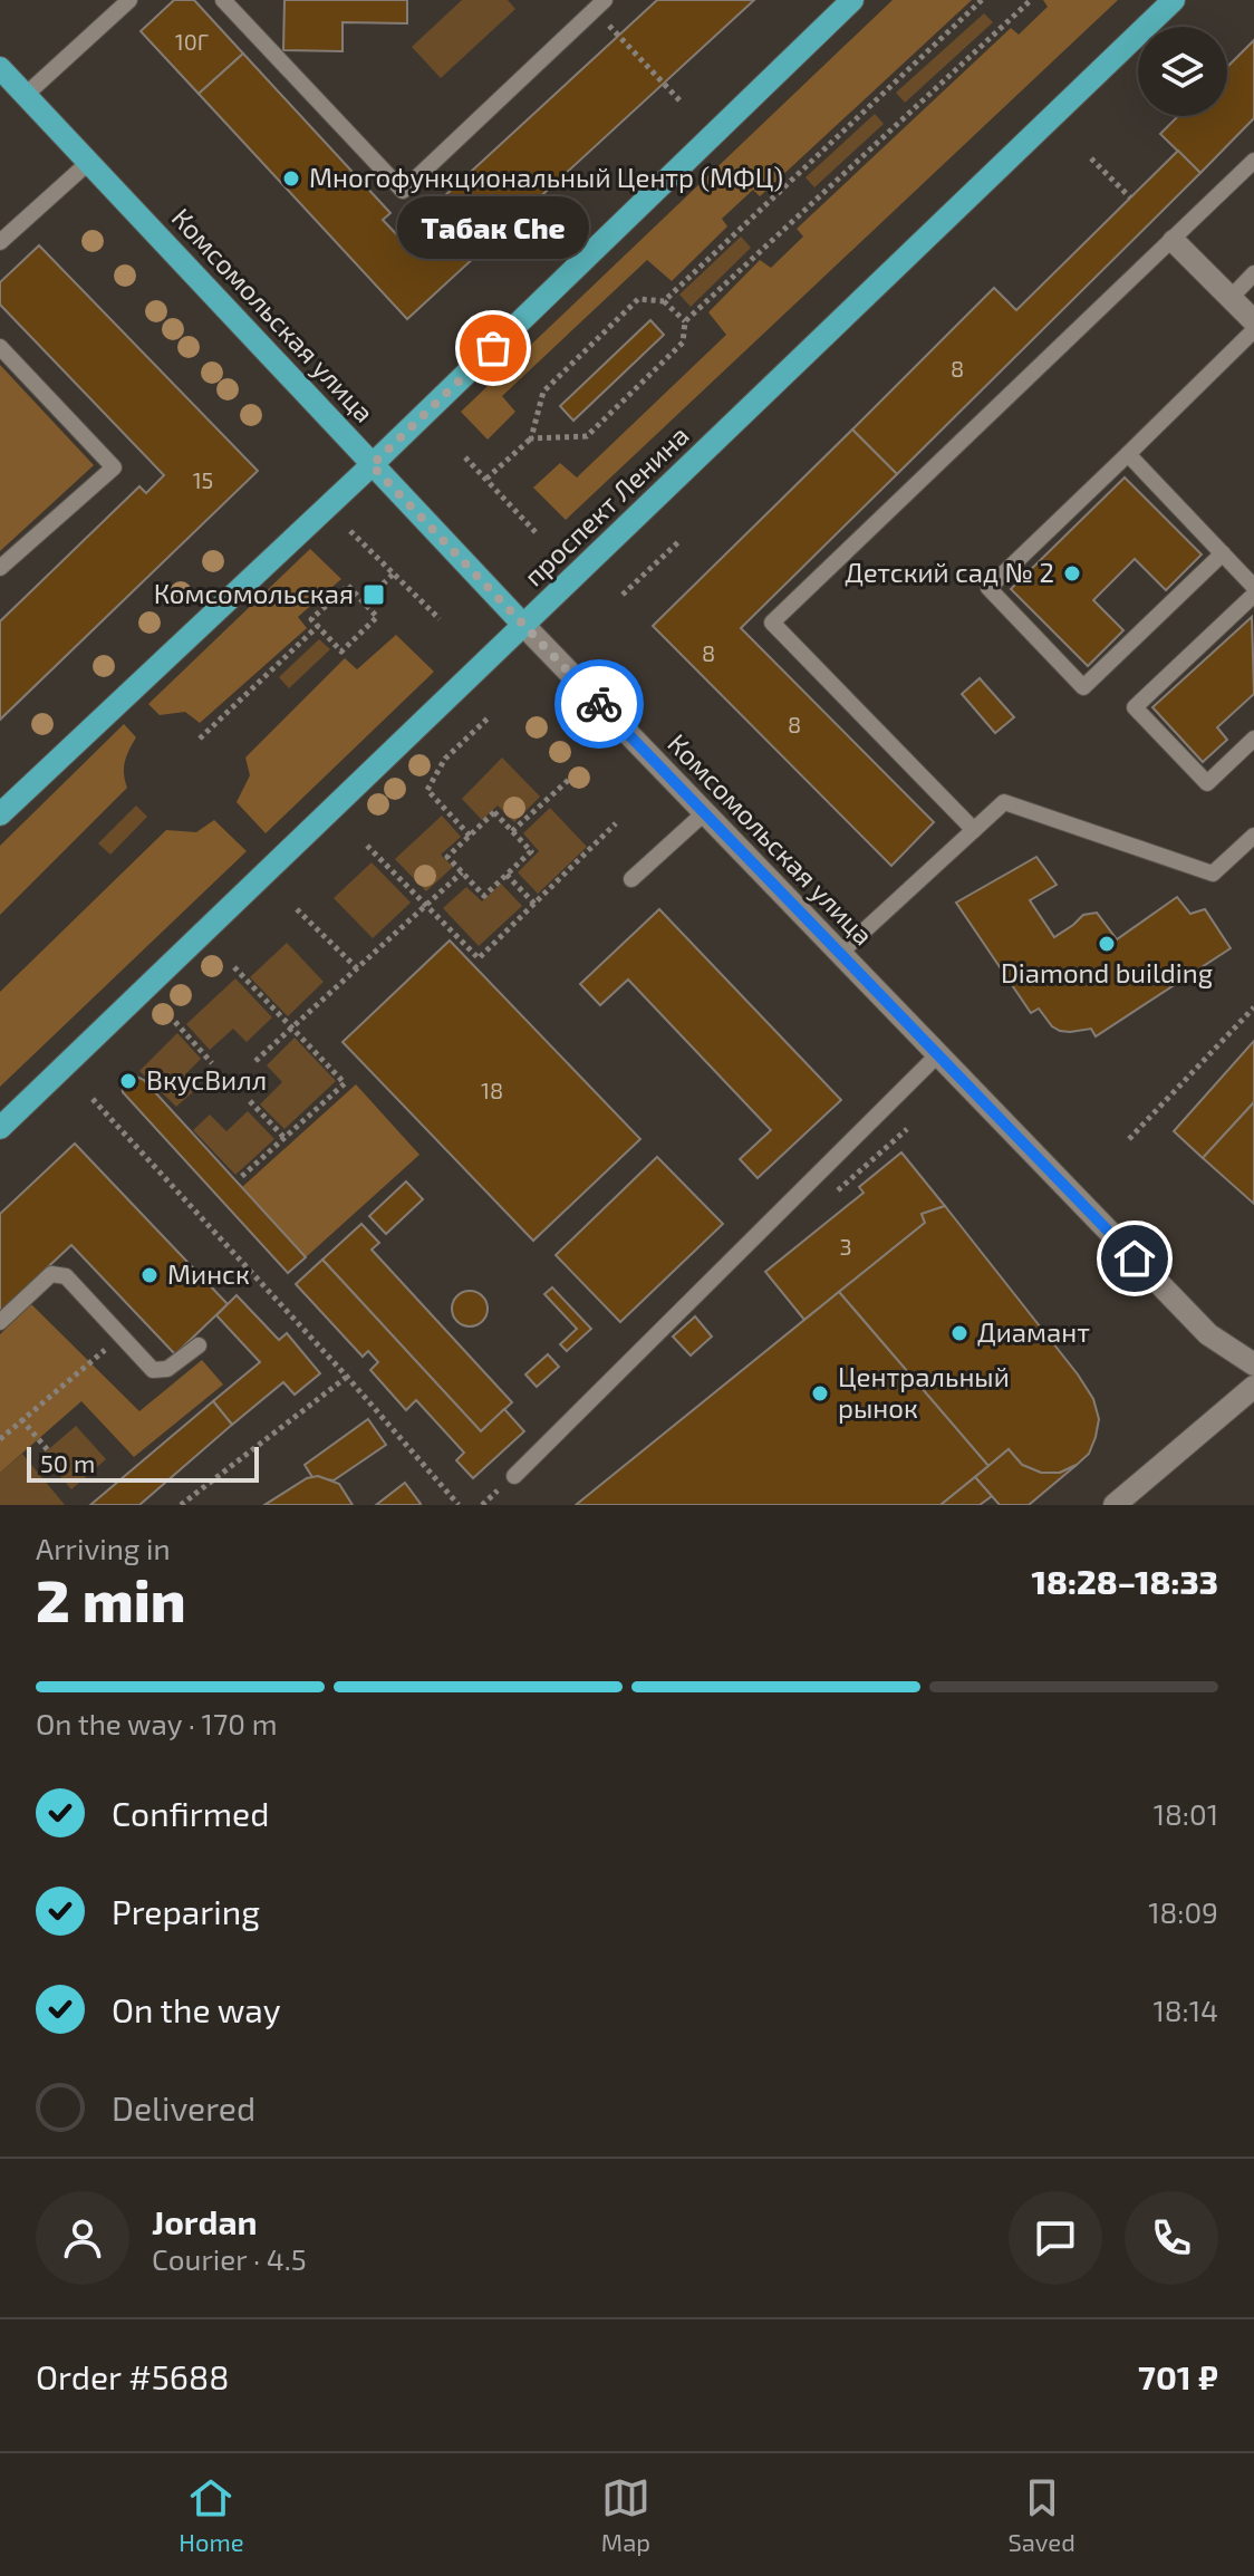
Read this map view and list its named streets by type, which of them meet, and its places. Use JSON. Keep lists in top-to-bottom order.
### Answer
{
  "streets": {
    "main road": ["Комсомольская улица", "проспект Ленина"]
  },
  "crossings": [
    ["Комсомольская улица", "проспект Ленина"]
  ],
  "places": {
    "other": [
      "Многофункциональный Центр (МФЦ)",
      "Табак Che",
      "Детский сад № 2",
      "Diamond building",
      "ВкусВилл",
      "Минск",
      "Диамант",
      "Центральный рынок"
    ],
    "transit": ["Комсомольская"]
  },
  "house_numbers": [
    "10Г",
    "8",
    "15",
    "8",
    "8",
    "18",
    "3"
  ],
  "scale_bar": "50 m",
  "page": {
    "bubble": "Табак Che",
    "scale": "50 m",
    "heading": ["2 min", "Arriving in", "18:28–18:33"],
    "panel": [
      "Jordan",
      "Courier · 4.5",
      "Order #5688",
      "701 ₽"
    ],
    "bar": "On the way · 170 m",
    "list": [
      ["Confirmed", "18:01"],
      ["Preparing", "18:09"],
      ["On the way", "18:14"],
      "Delivered"
    ],
    "tabs": ["Home", "Map", "Saved"]
  }
}
